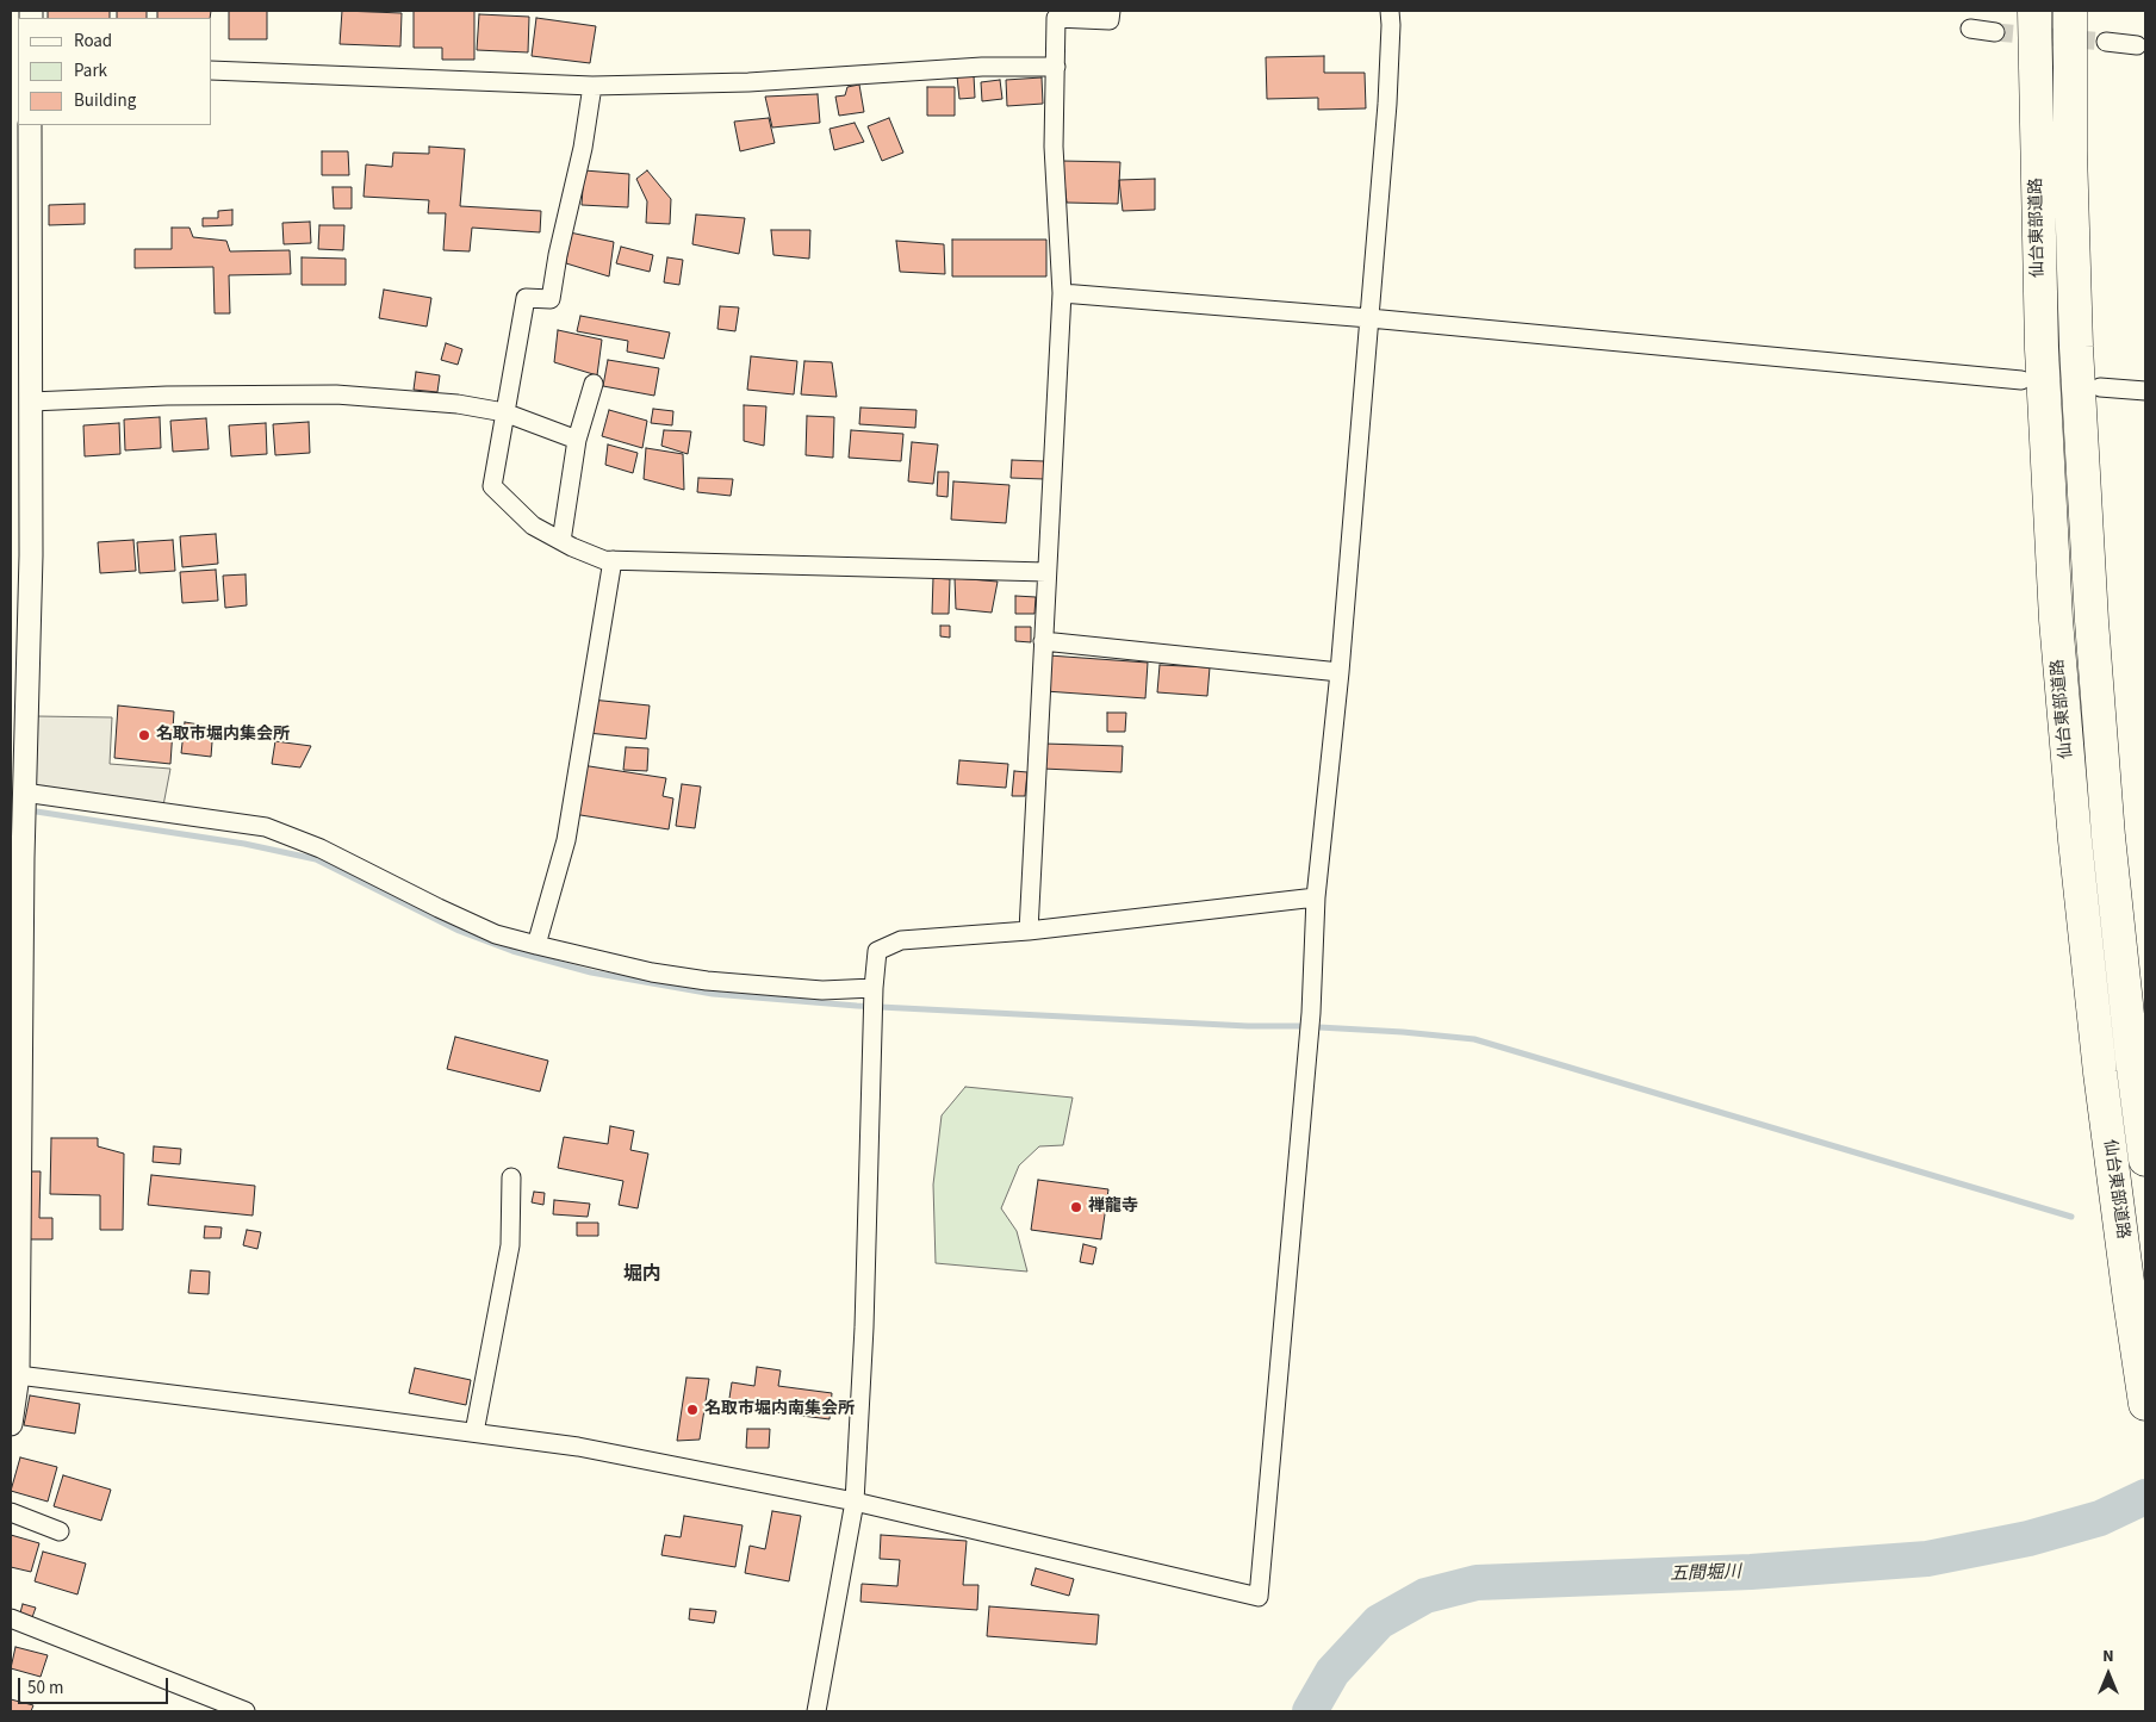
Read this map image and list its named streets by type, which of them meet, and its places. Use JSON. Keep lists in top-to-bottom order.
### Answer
{
  "streets": {
    "highway": ["仙台東部道路"]
  },
  "districts": ["堀内"],
  "water": ["五間堀川"],
  "places": ["名取市堀内集会所", "禅龍寺", "名取市堀内南集会所"],
  "legend": ["Road", "Park", "Building"],
  "scale_bar": "50 m",
  "north": "top"
}
